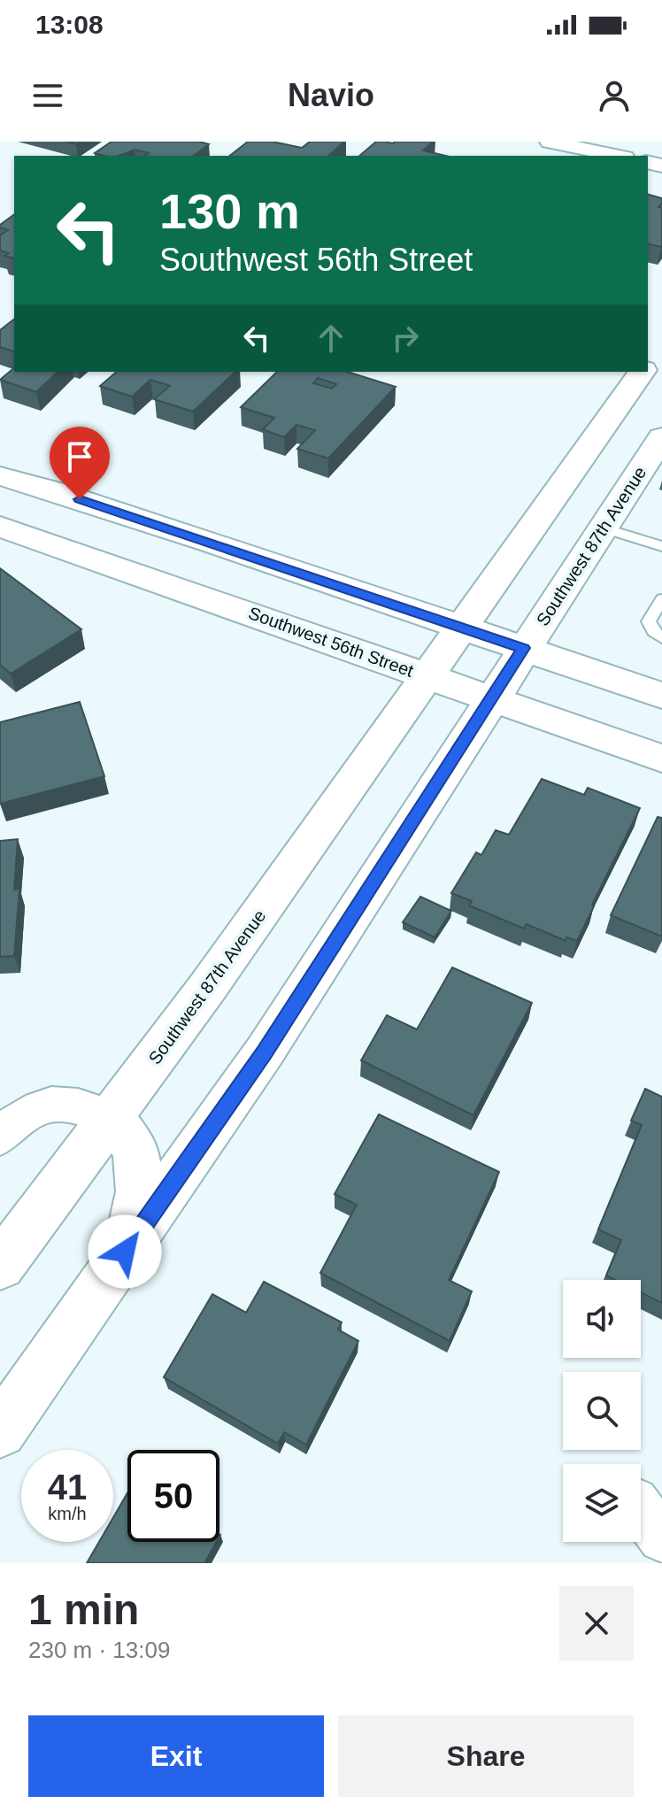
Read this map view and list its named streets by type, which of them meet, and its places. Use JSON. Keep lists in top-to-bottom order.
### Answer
{
  "streets": {
    "main road": ["Southwest 87th Avenue", "Southwest 56th Street"]
  },
  "crossings": [
    ["Southwest 87th Avenue", "Southwest 56th Street"]
  ],
  "page": {
    "status": "13:08",
    "header": "Navio",
    "turn": ["130 m", "Southwest 56th Street"],
    "speed": "41 km/h",
    "limit": "50",
    "heading": ["1 min", "230 m · 13:09"],
    "buttons": ["Exit", "Share"]
  }
}
